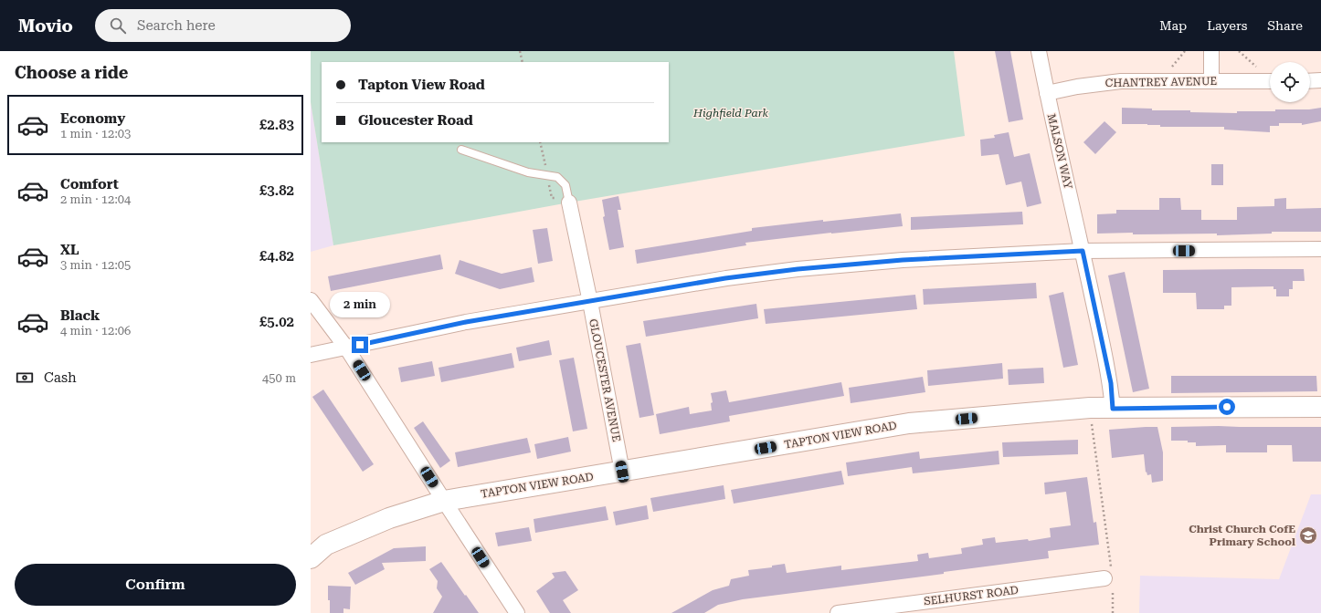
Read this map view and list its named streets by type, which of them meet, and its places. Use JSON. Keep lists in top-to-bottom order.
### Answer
{
  "streets": {
    "street": [
      "CHANTREY AVENUE",
      "MALSON WAY",
      "GLOUCESTER AVENUE",
      "TAPTON VIEW ROAD",
      "SELHURST ROAD"
    ]
  },
  "crossings": [
    ["CHANTREY AVENUE", "MALSON WAY"],
    ["MALSON WAY", "TAPTON VIEW ROAD"],
    ["GLOUCESTER AVENUE", "TAPTON VIEW ROAD"]
  ],
  "parks": ["Highfield Park"],
  "places": {
    "school or university": ["Christ Church CofE Primary School"]
  },
  "page": {
    "header": "Movio",
    "search": "Search here",
    "nav": ["Map", "Layers", "Share"],
    "heading": "Choose a ride",
    "banner": ["Tapton View Road", "Gloucester Road"],
    "list": [
      {
        "name": "Economy",
        "note": "1 min · 12:03",
        "value": "£2.83"
      },
      {
        "name": "Comfort",
        "note": "2 min · 12:04",
        "value": "£3.82"
      },
      {
        "name": "XL",
        "note": "3 min · 12:05",
        "value": "£4.82"
      },
      {
        "name": "Black",
        "note": "4 min · 12:06",
        "value": "£5.02"
      }
    ],
    "bubble": "2 min",
    "pay": ["Cash", "450 m"],
    "buttons": "Confirm"
  }
}
